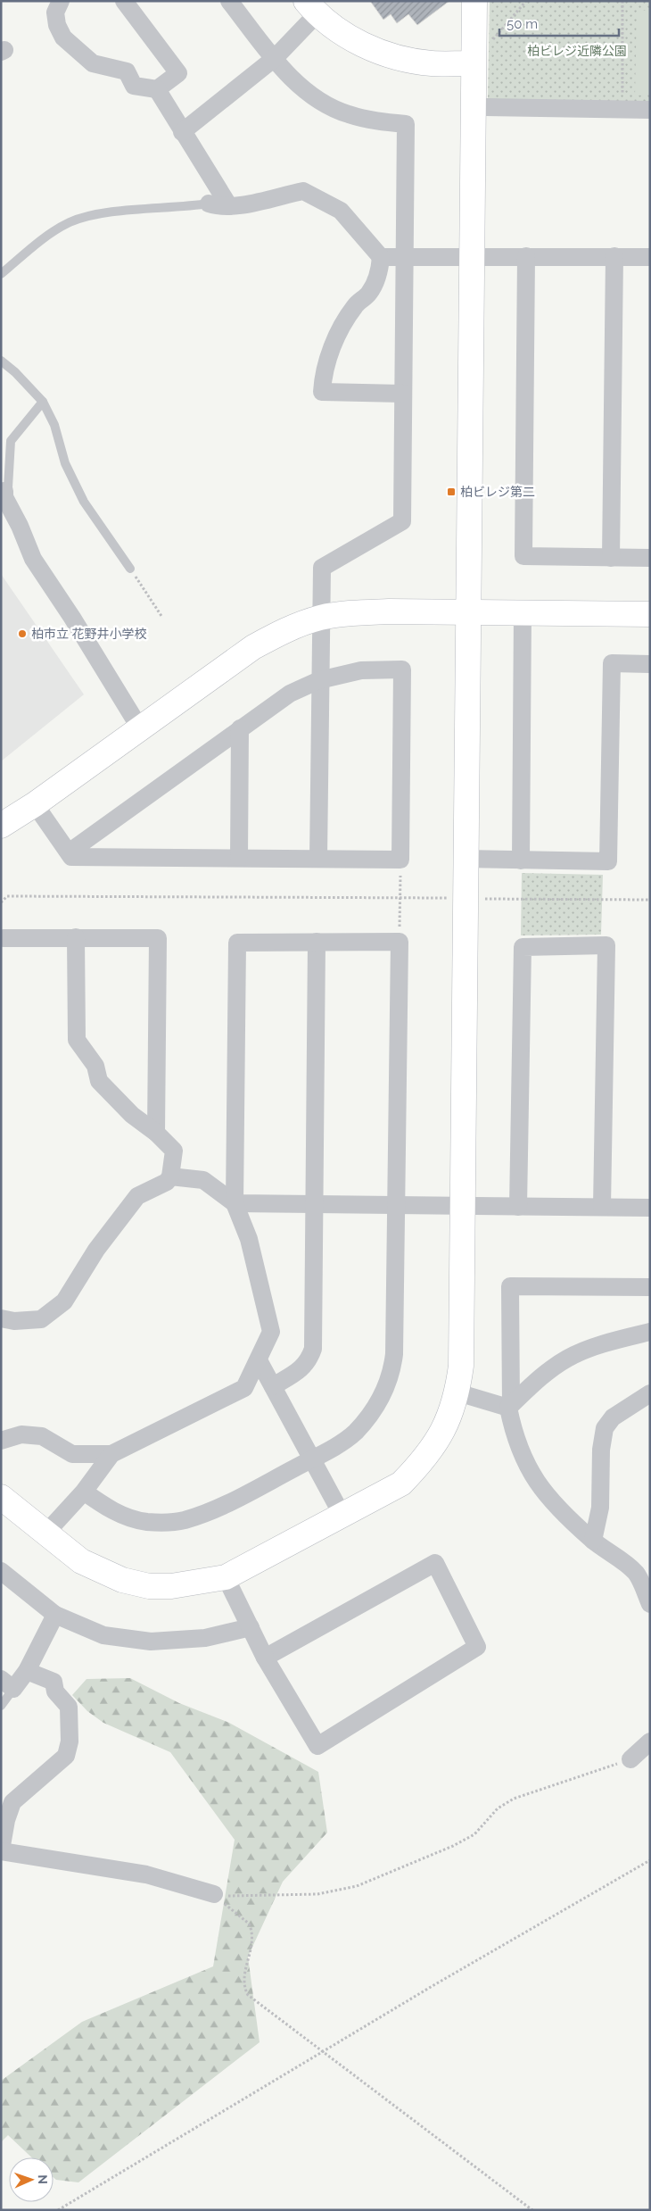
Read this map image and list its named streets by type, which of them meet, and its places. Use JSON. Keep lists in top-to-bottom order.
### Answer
{
  "parks": ["柏ビレジ近隣公園"],
  "places": {
    "transit": ["柏ビレジ第二"],
    "other": ["柏市立 花野井小学校"]
  },
  "scale_bar": "50 m",
  "north": "right"
}
